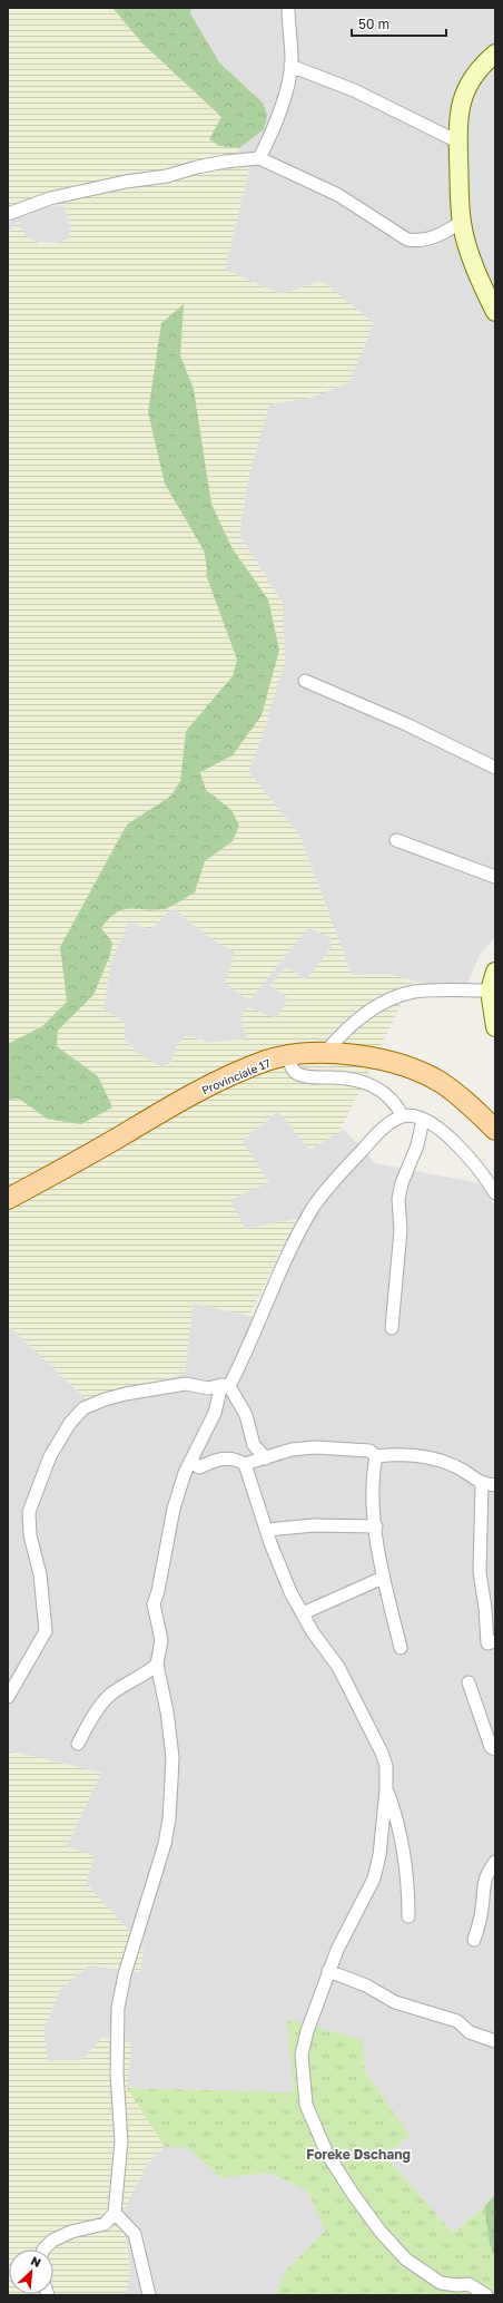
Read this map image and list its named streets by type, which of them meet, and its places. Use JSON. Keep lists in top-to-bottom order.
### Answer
{
  "streets": {
    "main road": ["Provinciale 17"]
  },
  "districts": ["Foreke Dschang"],
  "scale_bar": "50 m",
  "north": "top right"
}
